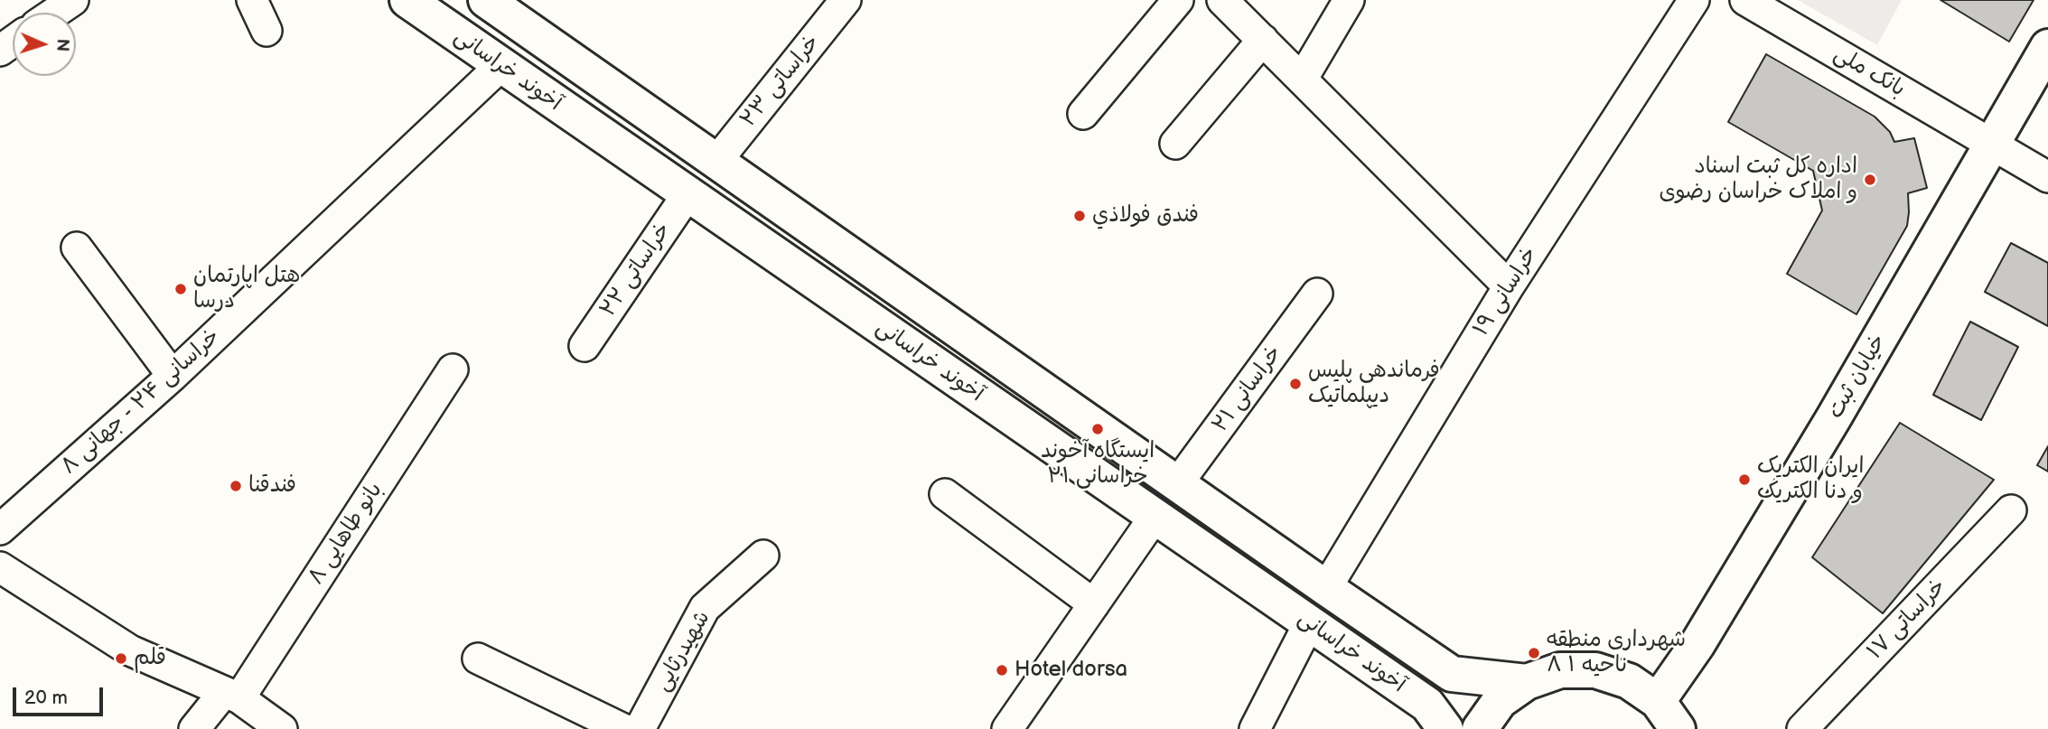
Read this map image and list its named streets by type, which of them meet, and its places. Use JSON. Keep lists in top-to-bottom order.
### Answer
{
  "streets": {
    "street": [
      "آخوند خراسانی",
      "بانک ملی",
      "خراساتی ۲۳",
      "خراساتی ۲۲",
      "خراسانی ۱۹",
      "خیابان ثبت",
      "خراسانی ۲۱",
      "خراسانی ۲۴ - جهانی ۸",
      "بانو طاهایی ۸",
      "خراساتی ۱۷",
      "شهیدرثایی"
    ]
  },
  "crossings": [
    ["آخوند خراسانی", "خراساتی ۲۳"],
    ["آخوند خراسانی", "خراساتی ۲۲"],
    ["آخوند خراسانی", "خراسانی ۱۹"],
    ["آخوند خراسانی", "خراسانی ۲۱"],
    ["آخوند خراسانی", "خراسانی ۲۴ - جهانی ۸"],
    ["بانک ملی", "خیابان ثبت"]
  ],
  "places": [
    "اداره کل ثبت اسناد و املاک خراسان رضوی",
    "فندق فولاذي",
    "هتل اپارتمان درسا",
    "فرماندهی پلیس دیپلماتیک",
    "ایستگاه آخوند خراسانی ۲۱",
    "ایران الکتریک و دنا الکتریک",
    "فندقنا",
    "شهرداری منطقه ۸ ناحیه ۱",
    "قلم",
    "Hotel dorsa"
  ],
  "scale_bar": "20 m",
  "north": "right"
}
